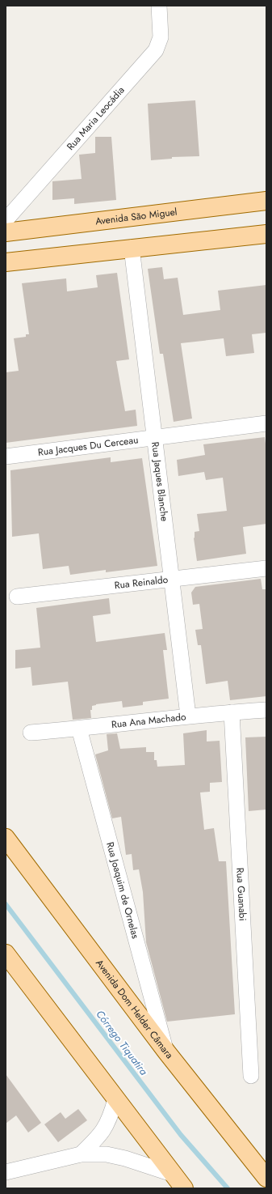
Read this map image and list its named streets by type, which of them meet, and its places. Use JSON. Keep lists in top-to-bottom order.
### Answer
{
  "streets": {
    "main road": ["Avenida São Miguel", "Avenida Dom Helder Câmara"],
    "street": [
      "Rua Maria Leocádia",
      "Rua Jacques Du Cerceau",
      "Rua Jaques Blanche",
      "Rua Reinaldo",
      "Rua Ana Machado",
      "Rua Joaquim de Ornelas",
      "Rua Guanabi"
    ]
  },
  "crossings": [
    ["Rua Jacques Du Cerceau", "Rua Jaques Blanche"],
    ["Rua Jaques Blanche", "Rua Reinaldo"],
    ["Rua Jaques Blanche", "Rua Ana Machado"],
    ["Rua Ana Machado", "Rua Joaquim de Ornelas"],
    ["Rua Ana Machado", "Rua Guanabi"],
    ["Rua Joaquim de Ornelas", "Avenida Dom Helder Câmara"]
  ],
  "water": ["Córrego Tiquatira"]
}
